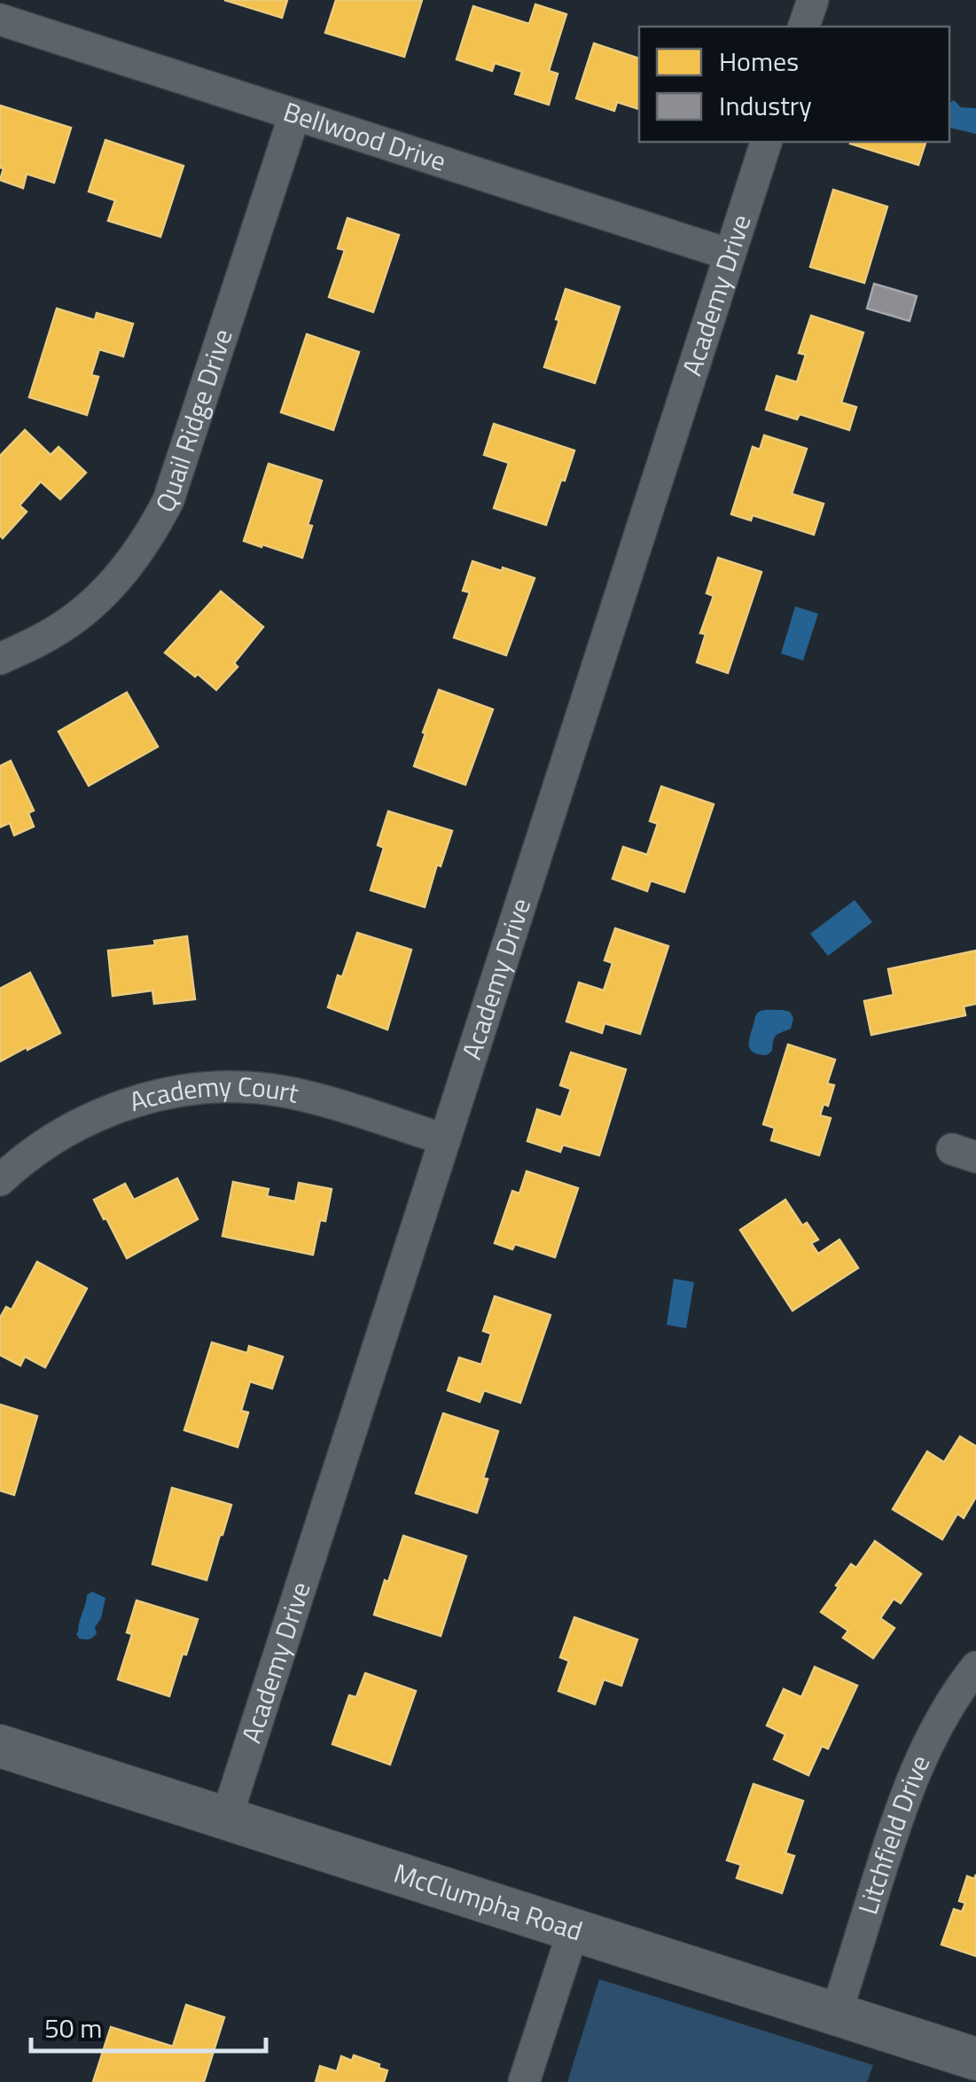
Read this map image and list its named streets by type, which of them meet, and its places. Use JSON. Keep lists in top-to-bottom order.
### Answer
{
  "streets": {
    "street": [
      "Bellwood Drive",
      "Academy Drive",
      "Quail Ridge Drive",
      "Academy Court",
      "Litchfield Drive",
      "McClumpha Road"
    ]
  },
  "crossings": [
    ["Bellwood Drive", "Academy Drive"],
    ["Bellwood Drive", "Quail Ridge Drive"],
    ["Academy Drive", "Academy Court"],
    ["Academy Drive", "McClumpha Road"],
    ["Litchfield Drive", "McClumpha Road"]
  ],
  "legend": ["Homes", "Industry"],
  "scale_bar": "50 m"
}
